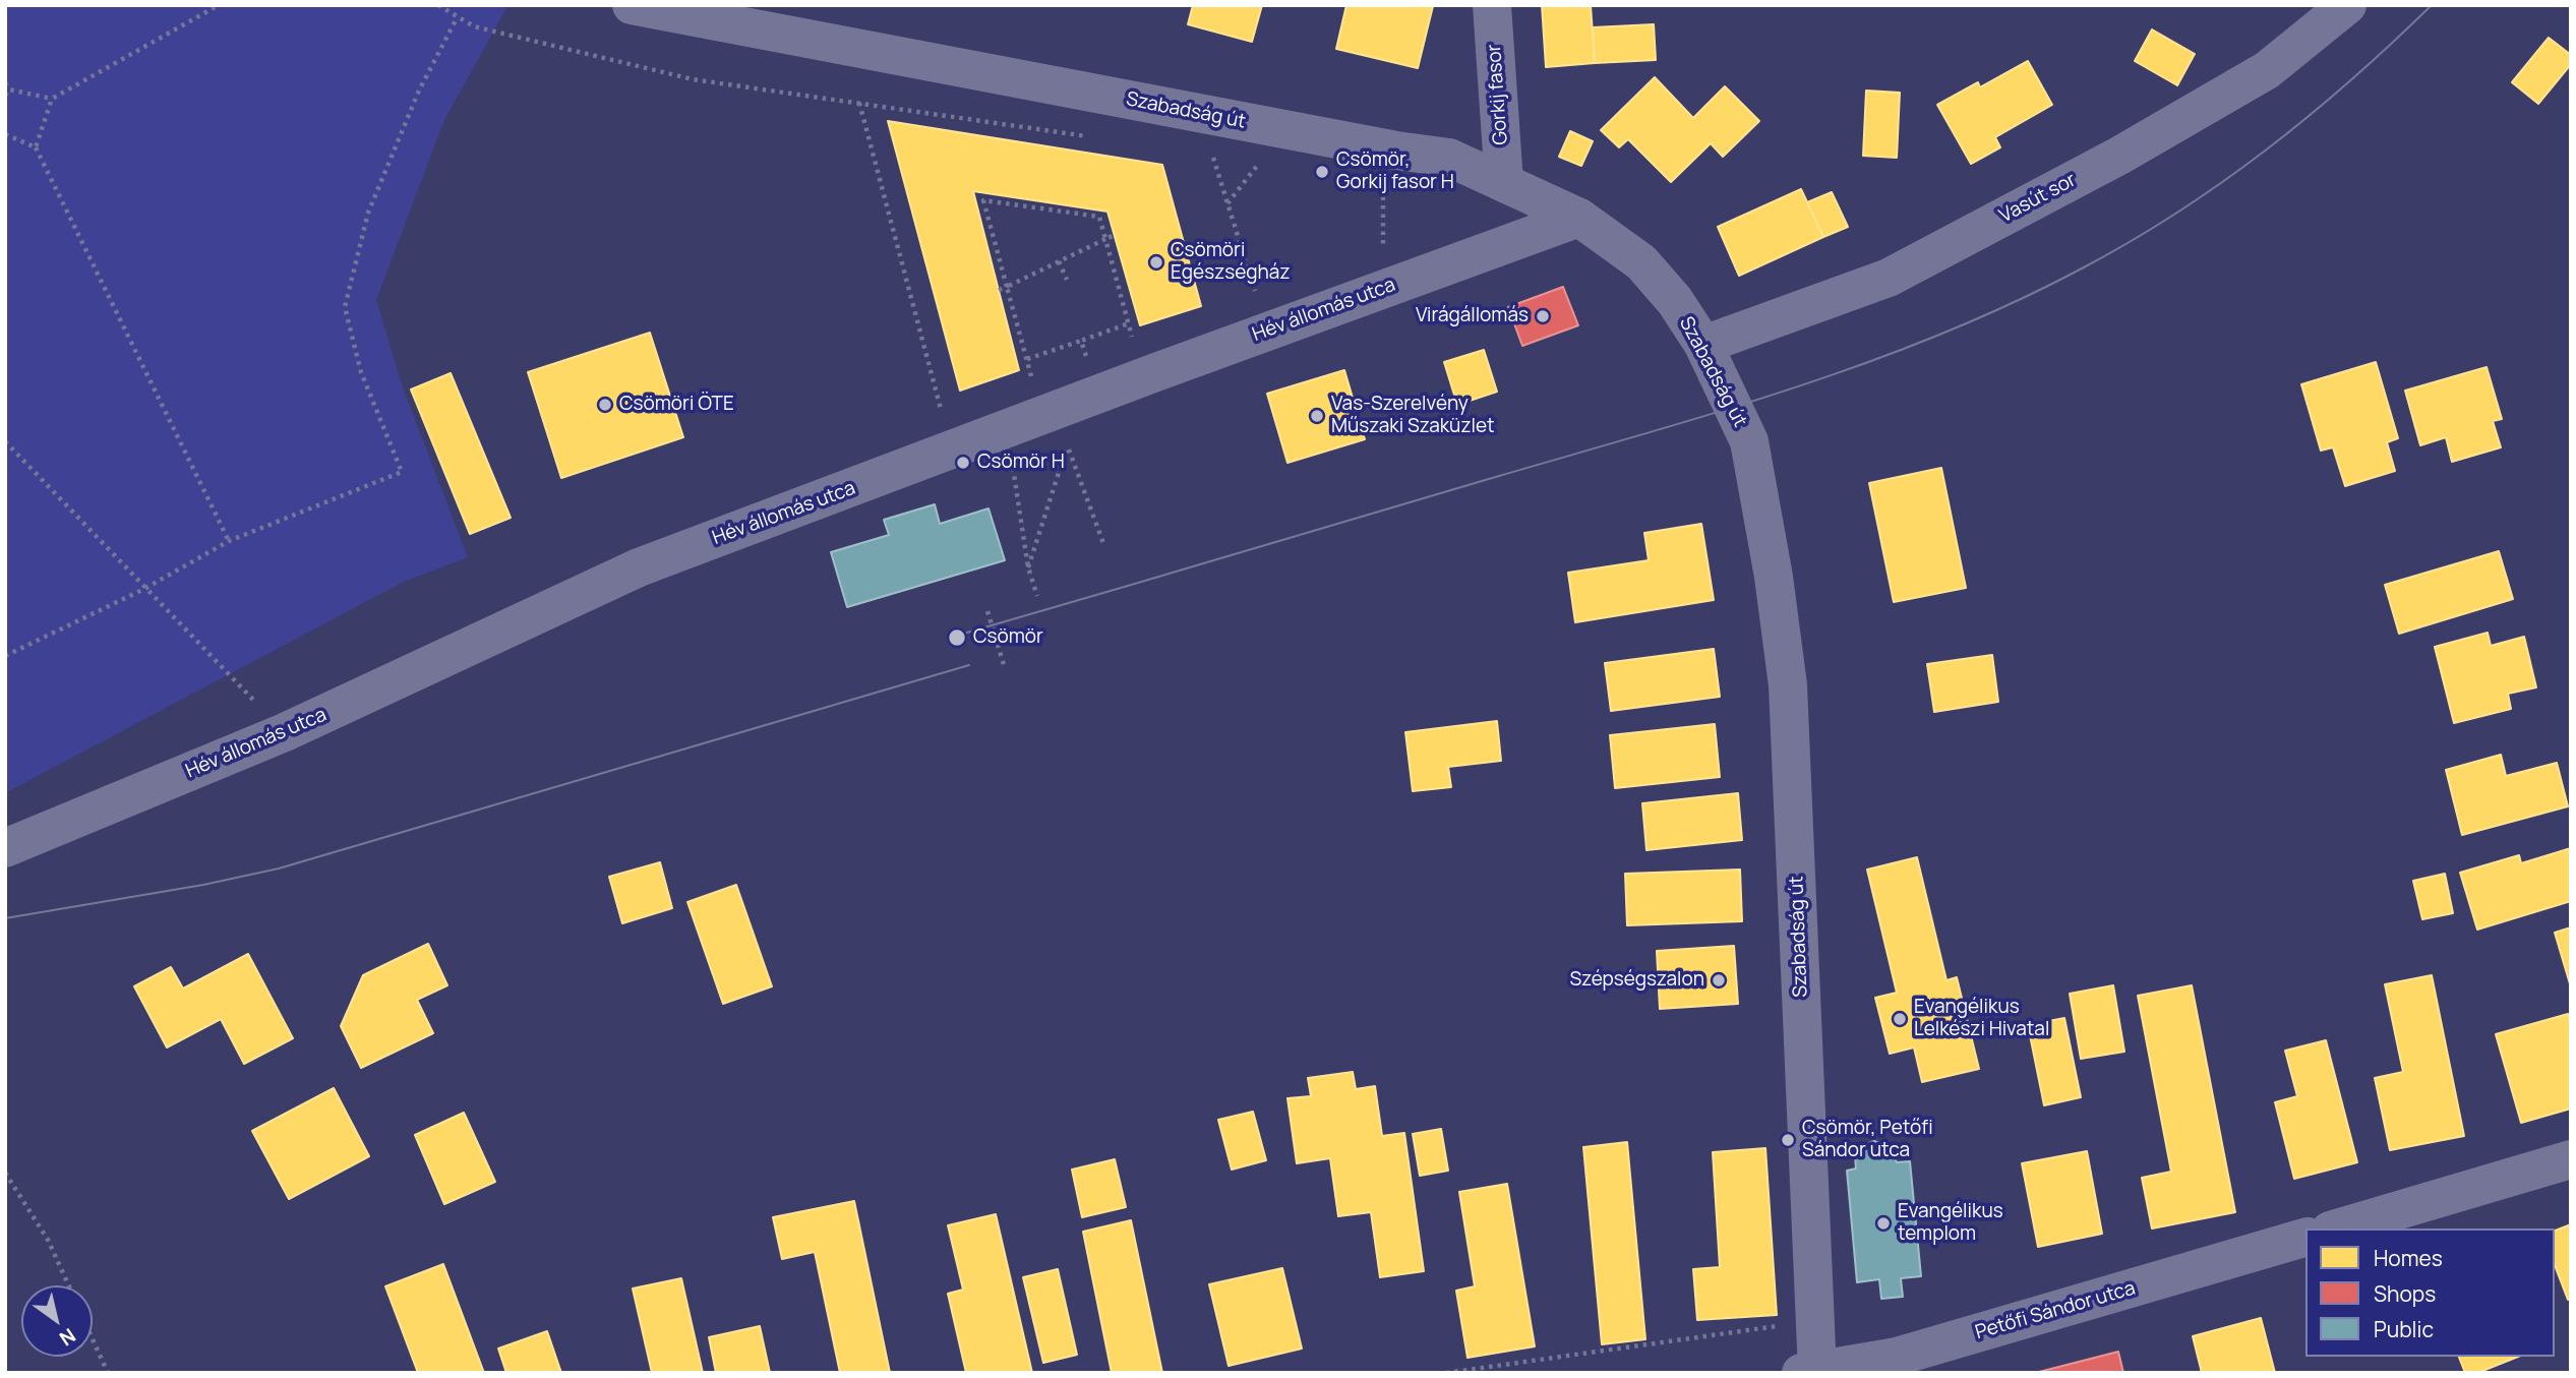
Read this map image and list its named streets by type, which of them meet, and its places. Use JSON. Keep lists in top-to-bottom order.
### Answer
{
  "streets": {
    "street": [
      "Gorkij fasor",
      "Szabadság út",
      "Vasút sor",
      "Hév állomás utca",
      "Petőfi Sándor utca"
    ]
  },
  "crossings": [
    ["Gorkij fasor", "Szabadság út"],
    ["Szabadság út", "Vasút sor"],
    ["Szabadság út", "Hév állomás utca"],
    ["Szabadság út", "Petőfi Sándor utca"]
  ],
  "places": [
    "Csömör, Gorkij fasor H",
    "Csömöri Egészségház",
    "Virágállomás",
    "Csömöri ÖTE",
    "Vas-Szerelvény Műszaki Szaküzlet",
    "Csömör H",
    "Csömör",
    "Szépségszalon",
    "Evangélikus Lelkészi Hivatal",
    "Csömör, Petőfi Sándor utca",
    "Evangélikus templom"
  ],
  "legend": ["Homes", "Shops", "Public"],
  "north": "bottom right"
}
